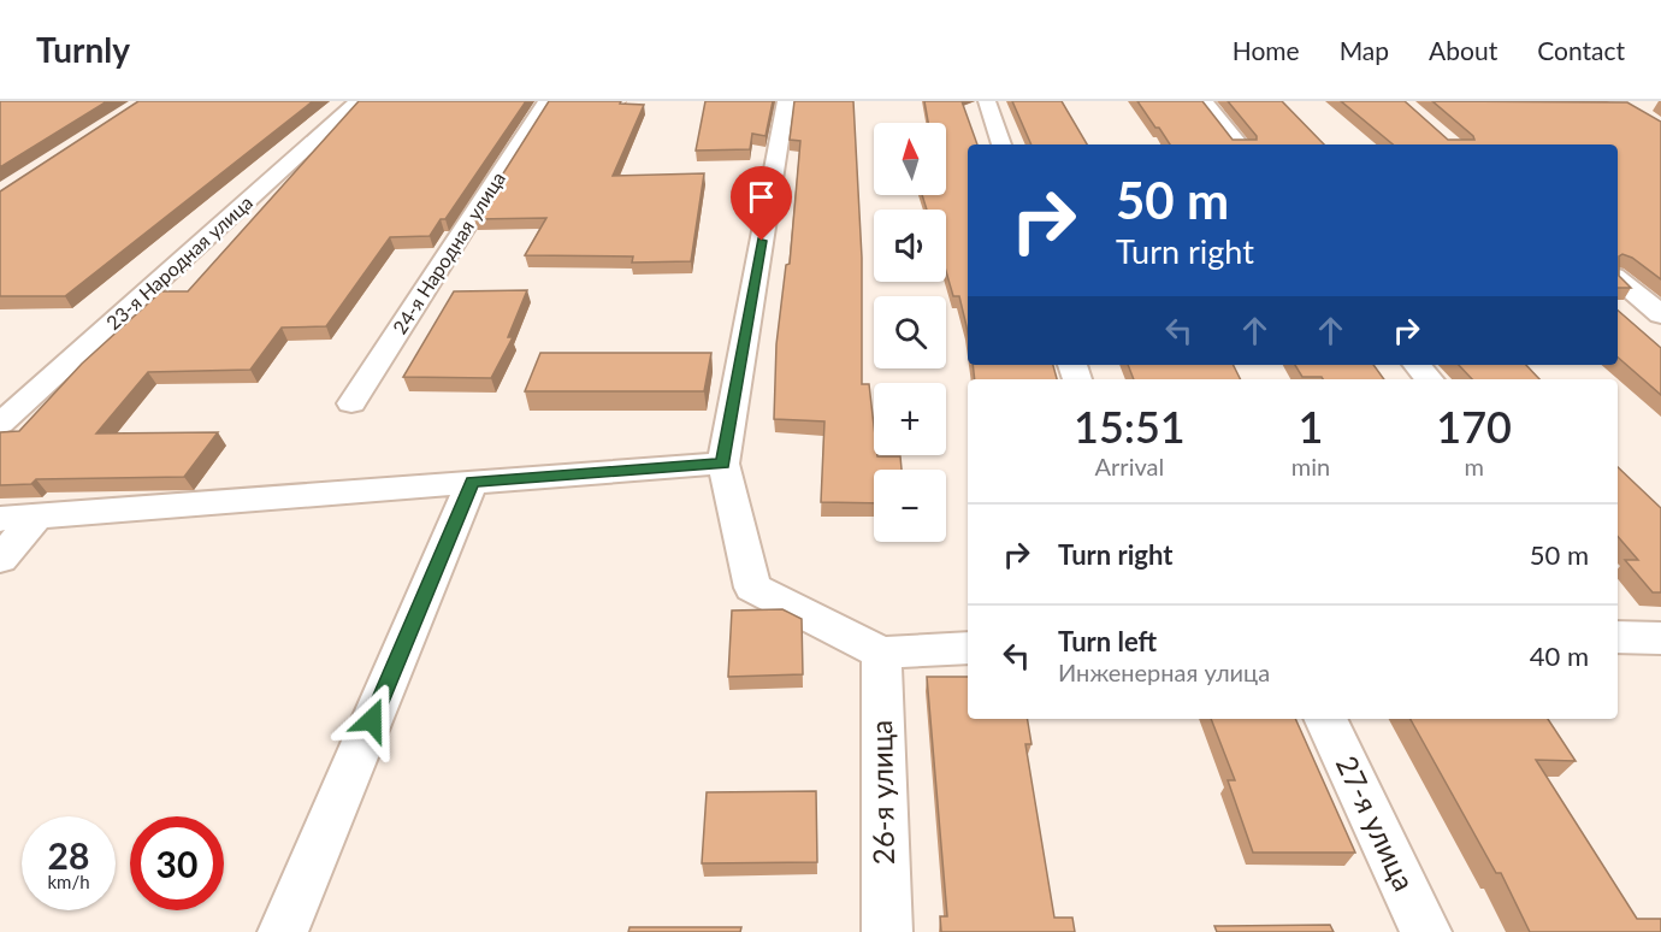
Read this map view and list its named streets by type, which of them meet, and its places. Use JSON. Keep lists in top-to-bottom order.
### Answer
{
  "streets": {
    "street": [
      "24-я Народная улица",
      "23-я Народная улица",
      "26-я улица",
      "27-я улица"
    ]
  },
  "north": "top",
  "page": {
    "header": "Turnly",
    "nav": [
      "Home",
      "Map",
      "About",
      "Contact"
    ],
    "map_buttons": ["+", "−"],
    "turn": ["50 m", "Turn right"],
    "eta": [
      "15:51",
      "Arrival",
      "1",
      "min",
      "170",
      "m"
    ],
    "list": [
      {
        "name": "Turn right",
        "value": "50 m"
      },
      {
        "name": "Turn left",
        "note": "Инженерная улица",
        "value": "40 m"
      }
    ],
    "speed": "28 km/h",
    "limit": "30"
  }
}
